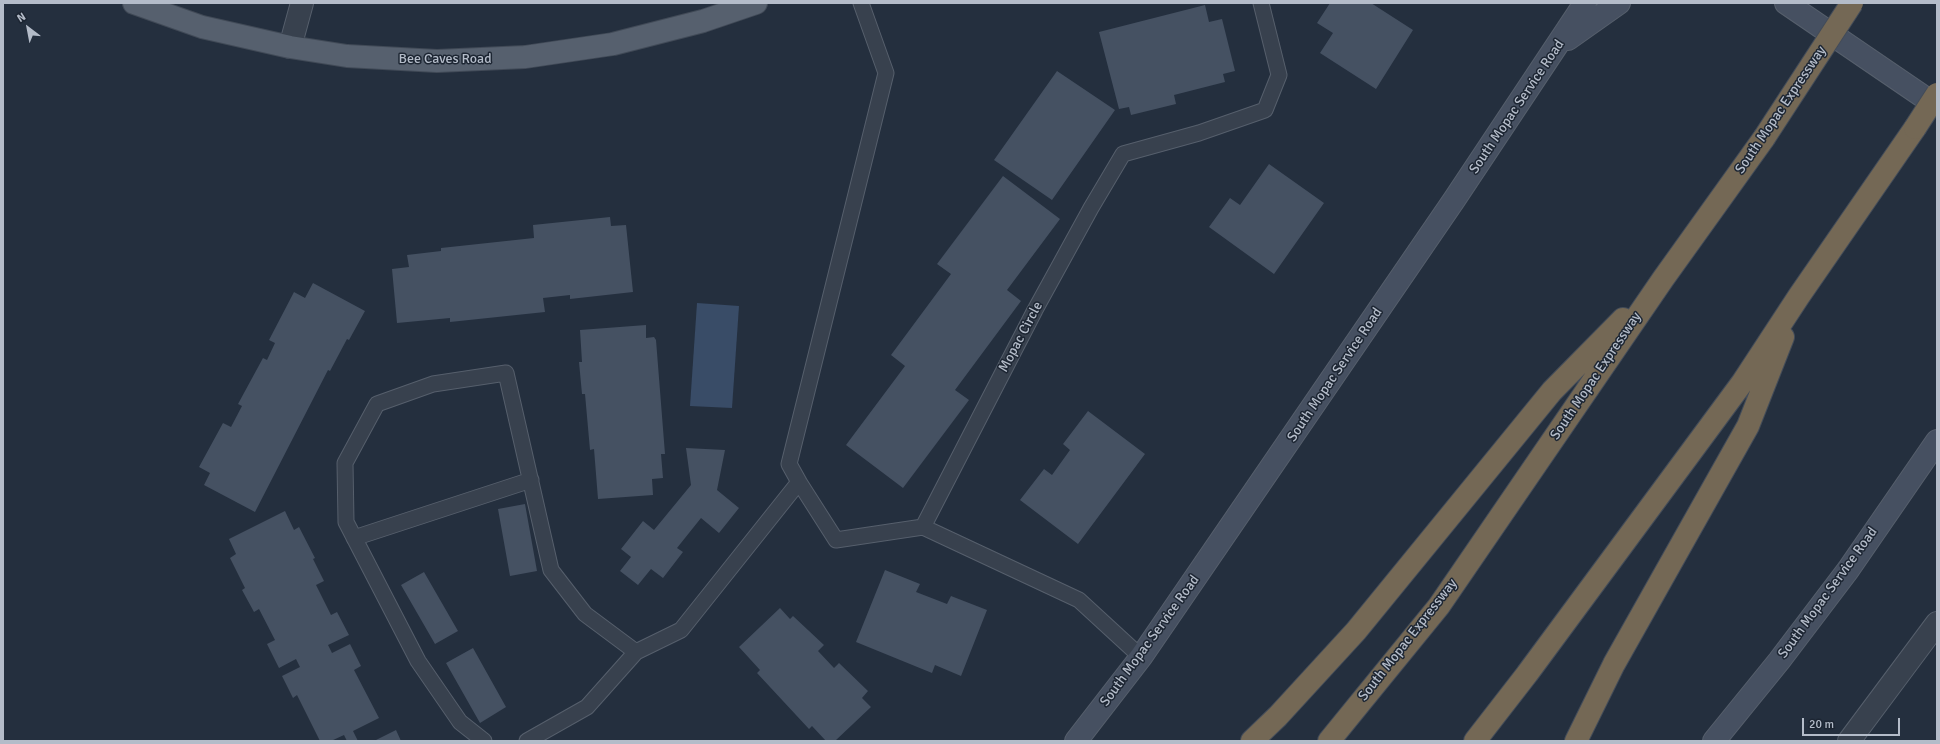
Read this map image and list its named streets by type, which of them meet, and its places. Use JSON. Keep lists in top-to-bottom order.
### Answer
{
  "streets": {
    "highway": ["South Mopac Expressway"],
    "main road": ["Bee Caves Road", "South Mopac Service Road"],
    "lane": ["Mopac Circle"]
  },
  "scale_bar": "20 m",
  "north": "top left"
}
